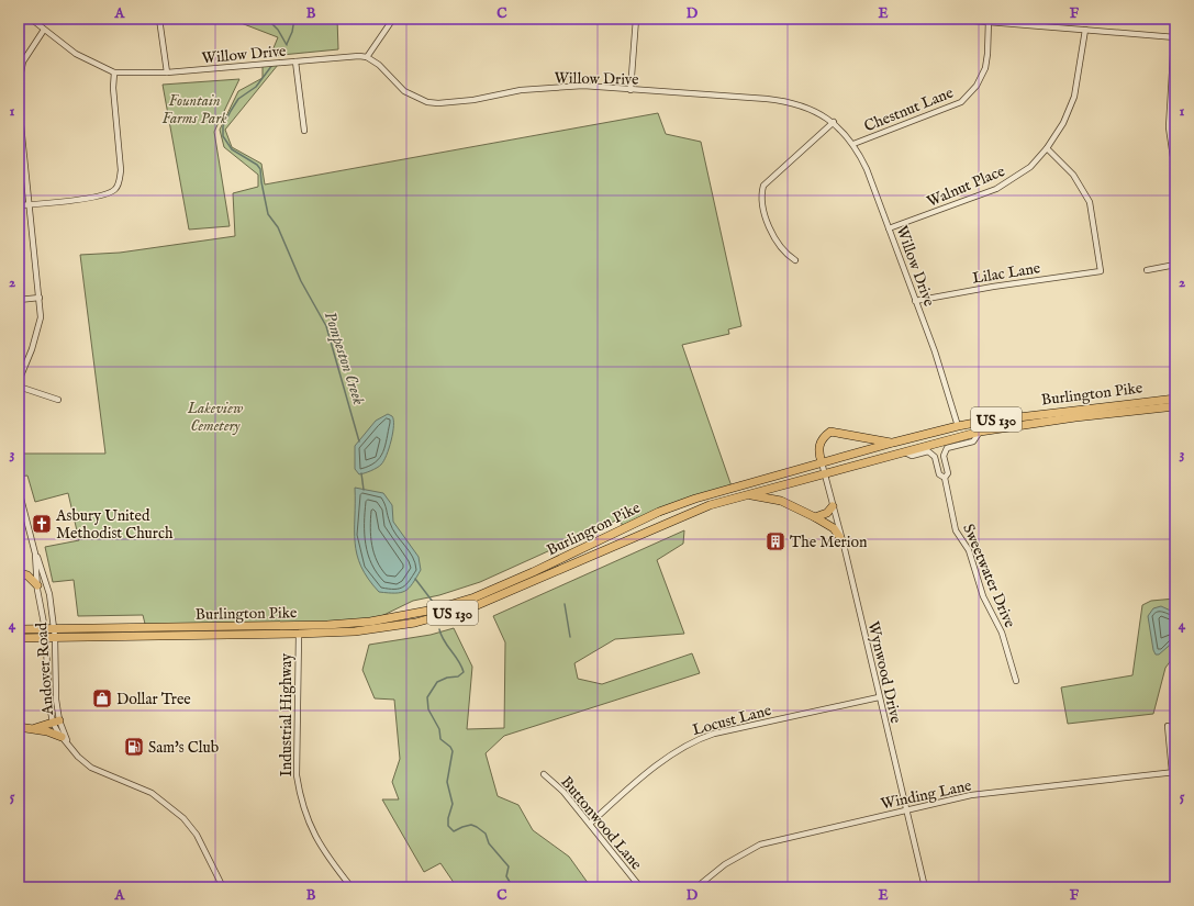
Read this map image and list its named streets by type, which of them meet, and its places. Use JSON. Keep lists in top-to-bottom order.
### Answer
{
  "streets": {
    "highway": ["Burlington Pike", "US 130"],
    "street": [
      "Willow Drive",
      "Chestnut Lane",
      "Walnut Place",
      "Lilac Lane",
      "Sweetwater Drive",
      "Andover Road",
      "Wynwood Drive",
      "Industrial Highway",
      "Locust Lane",
      "Winding Lane",
      "Buttonwood Lane"
    ]
  },
  "crossings": [
    ["Willow Drive", "Chestnut Lane"],
    ["Willow Drive", "Walnut Place"],
    ["Willow Drive", "Lilac Lane"],
    ["Willow Drive", "Burlington Pike"],
    ["Walnut Place", "Lilac Lane"],
    ["Burlington Pike", "Sweetwater Drive"],
    ["Burlington Pike", "Andover Road"],
    ["Burlington Pike", "Wynwood Drive"],
    ["Burlington Pike", "Industrial Highway"],
    ["Wynwood Drive", "Locust Lane"],
    ["Wynwood Drive", "Winding Lane"],
    ["Locust Lane", "Buttonwood Lane"]
  ],
  "water": ["Pompeston Creek"],
  "parks": ["Fountain Farms Park", "Lakeview Cemetery"],
  "places": {
    "church": ["Asbury United Methodist Church"],
    "building": ["The Merion"],
    "shop": ["Dollar Tree"],
    "fuel station": ["Sam's Club"]
  },
  "grid": {
    "columns": [
      "A",
      "B",
      "C",
      "D",
      "E",
      "F"
    ],
    "rows": [
      "1",
      "2",
      "3",
      "4",
      "5"
    ]
  }
}
